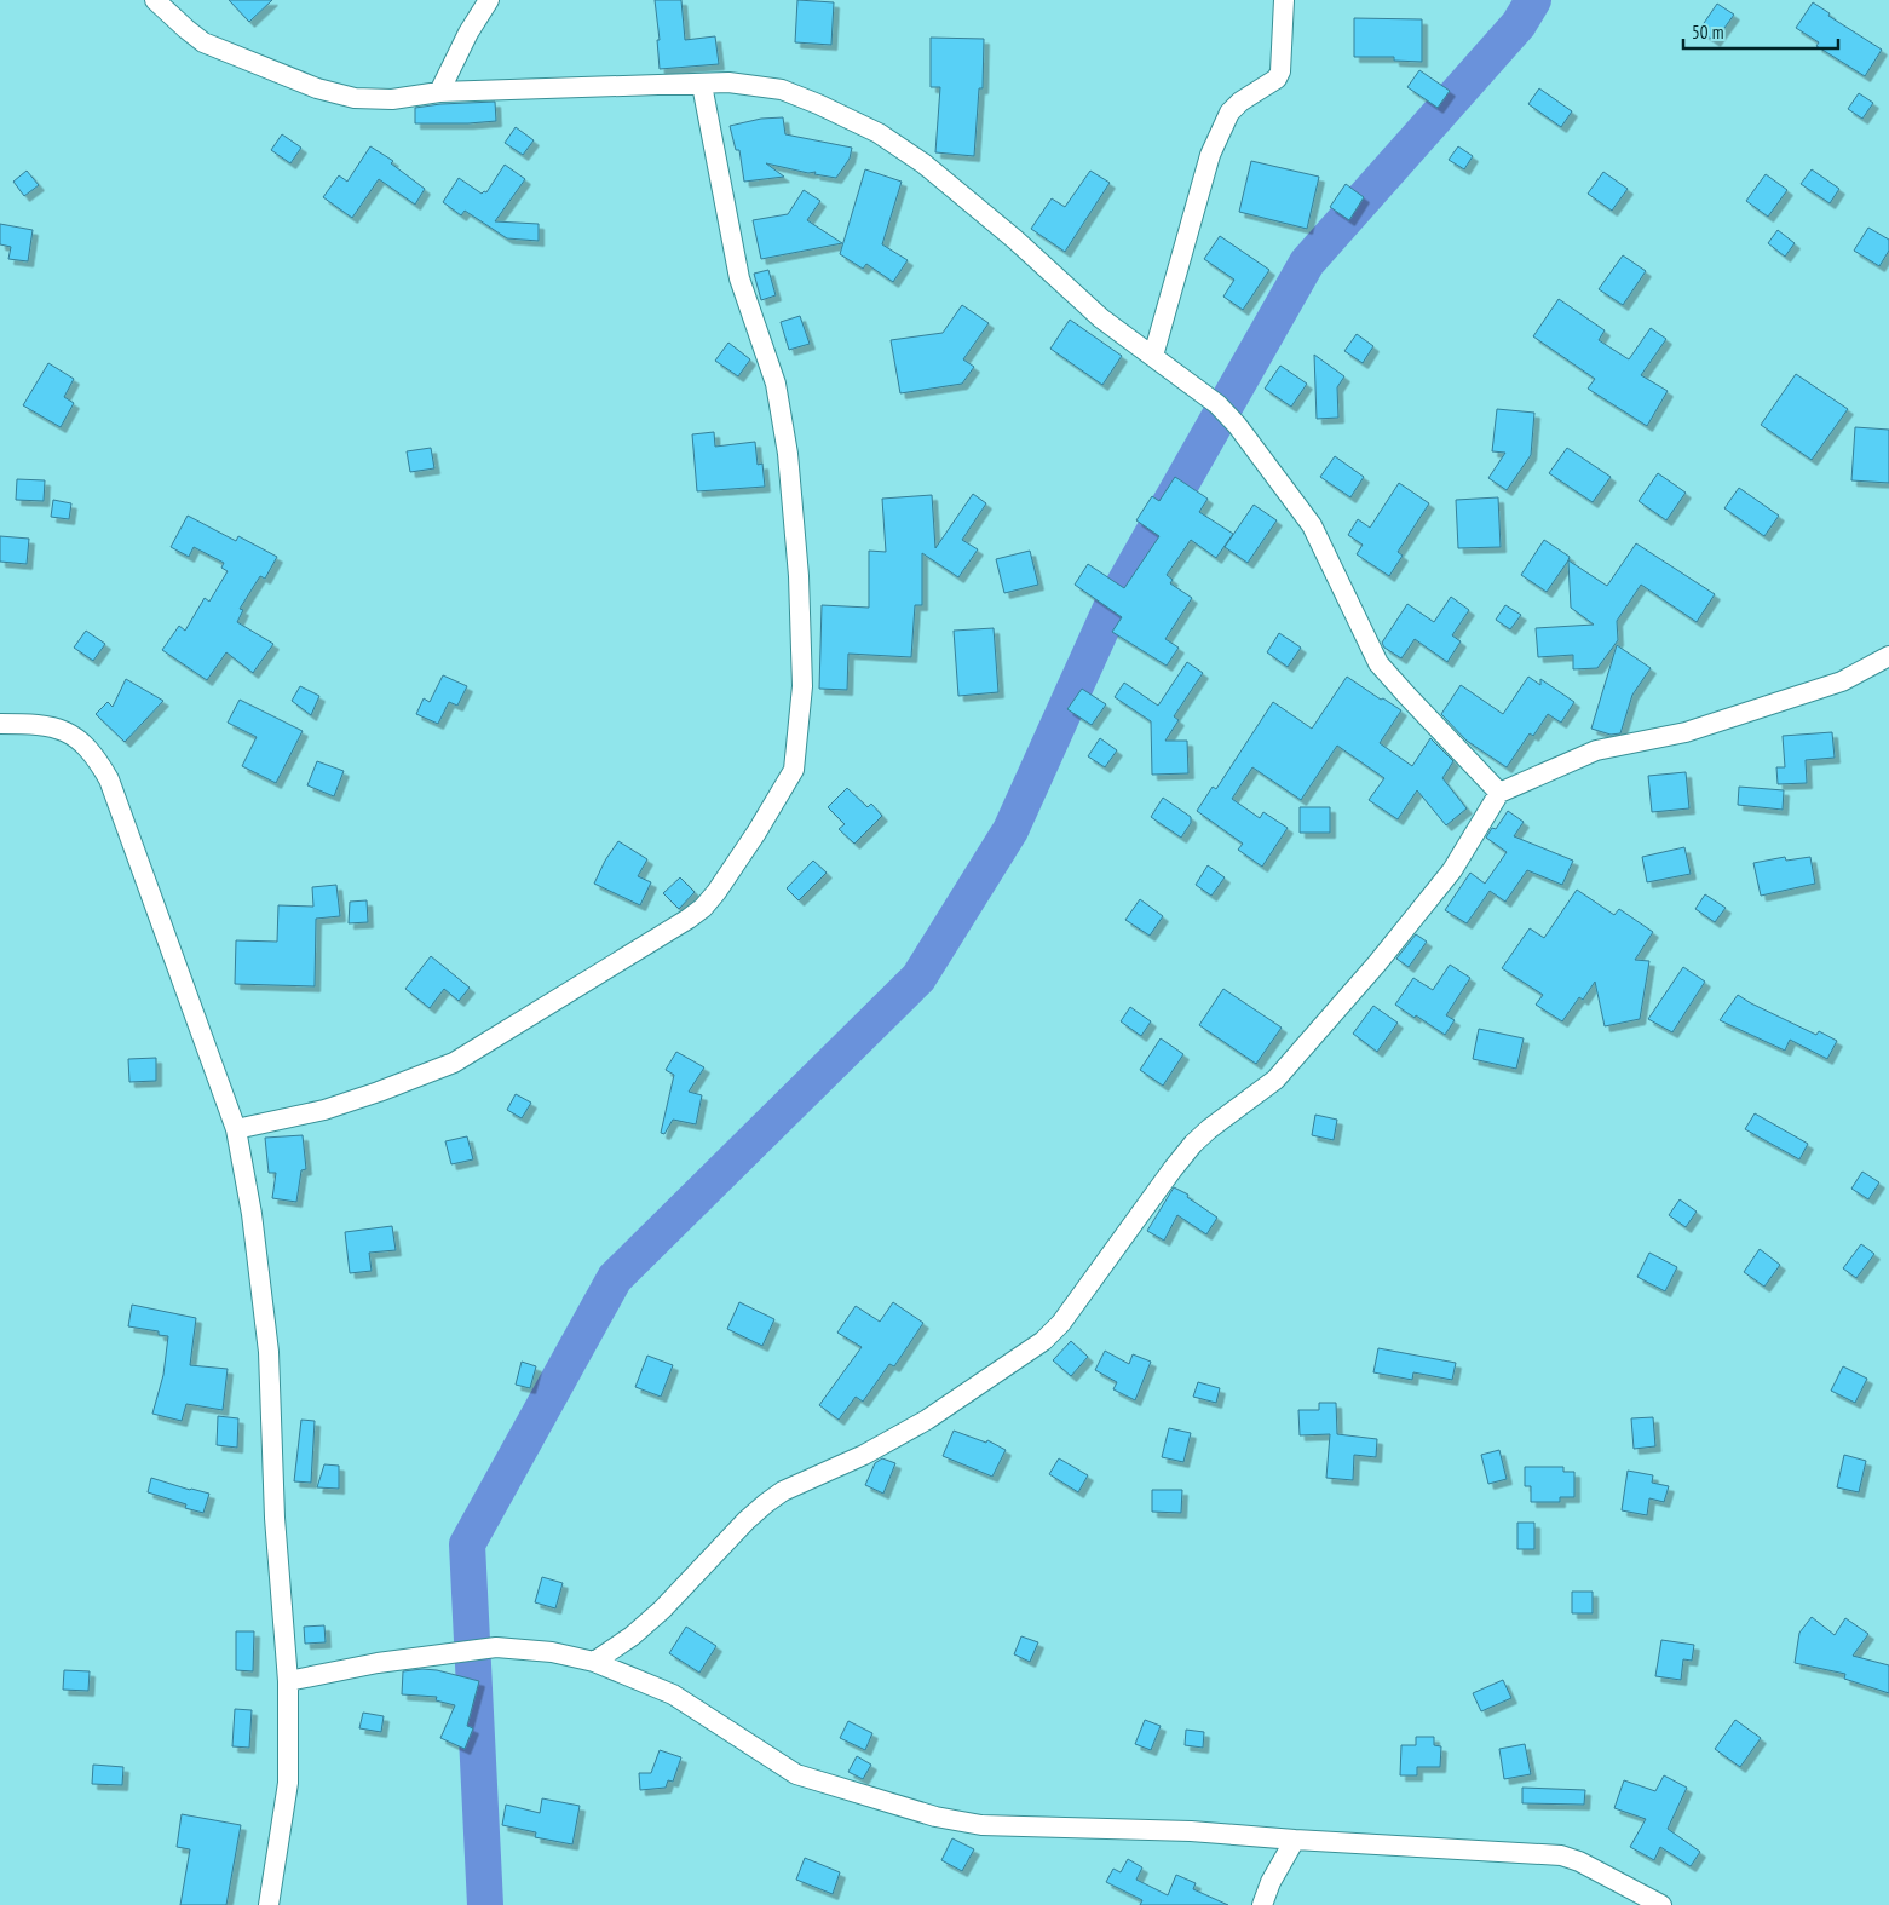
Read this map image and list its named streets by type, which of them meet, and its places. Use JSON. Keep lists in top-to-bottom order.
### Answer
{
  "scale_bar": "50 m"
}
